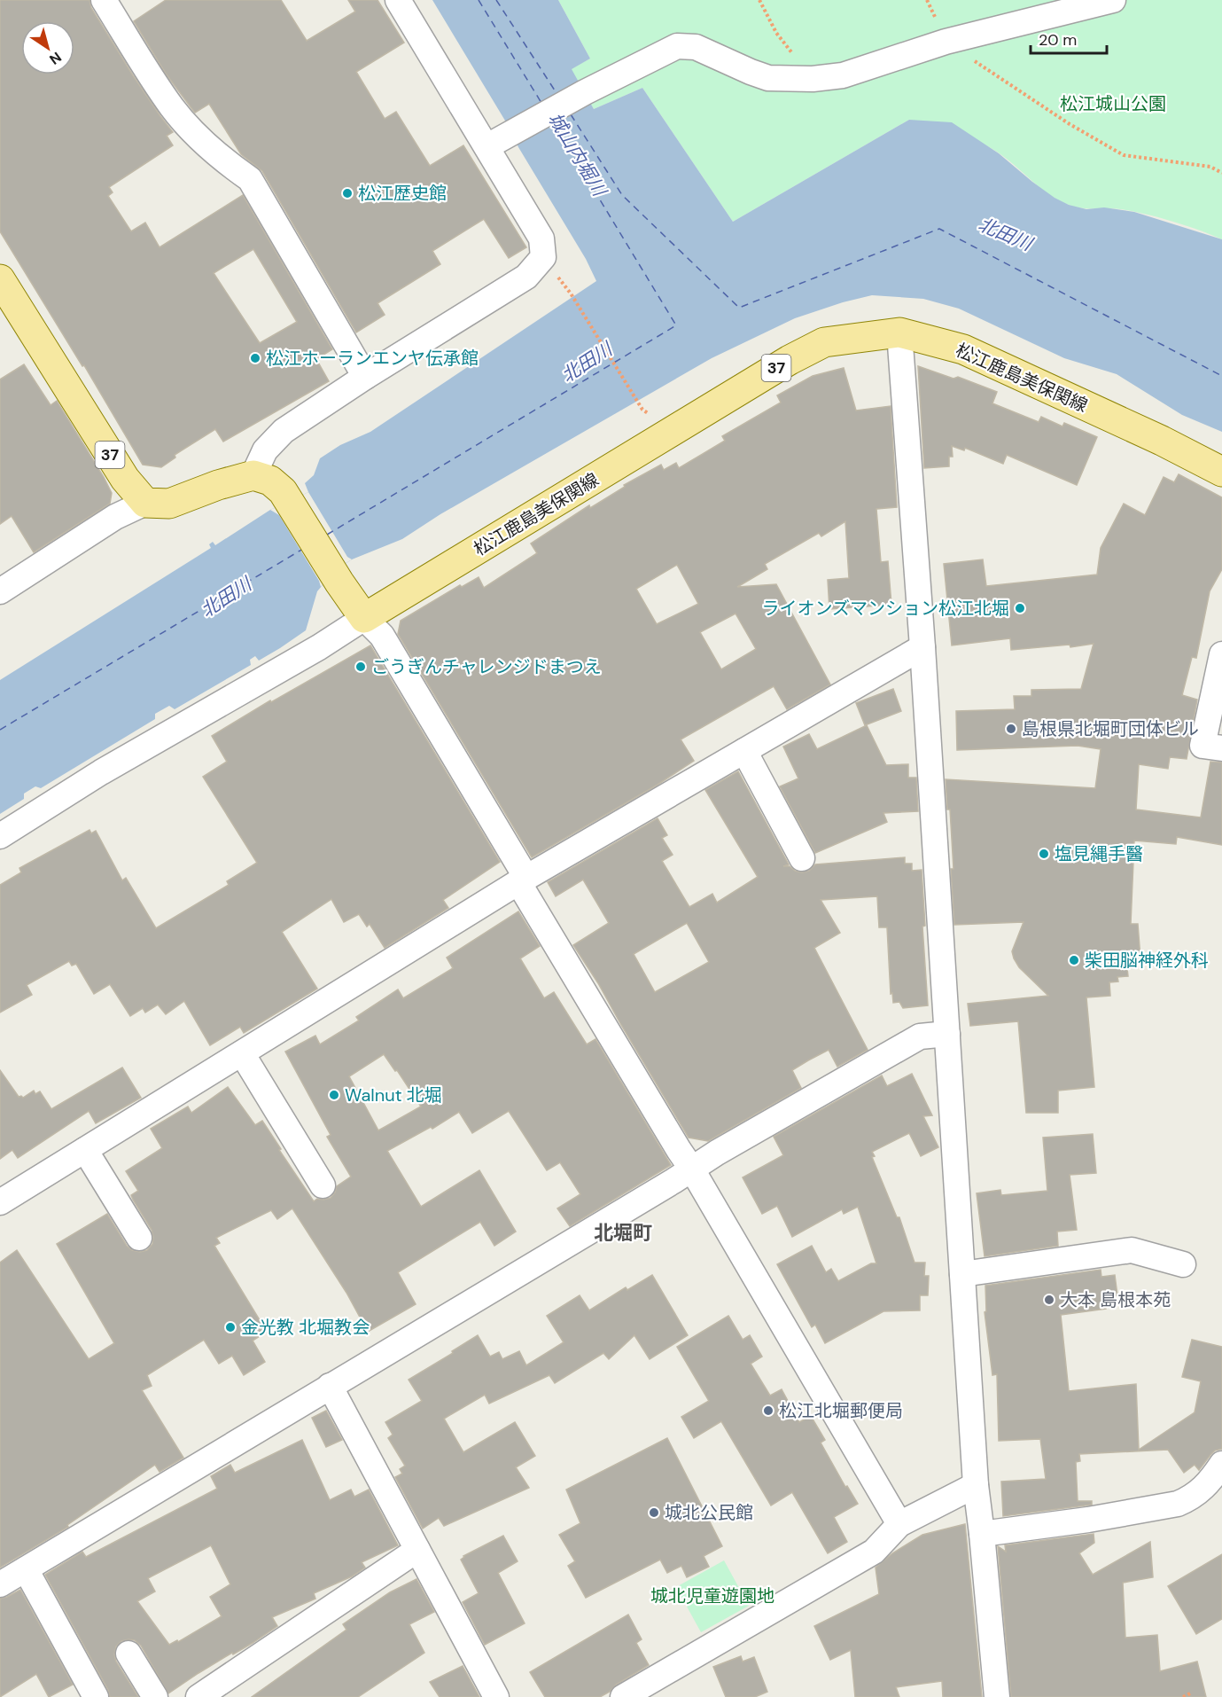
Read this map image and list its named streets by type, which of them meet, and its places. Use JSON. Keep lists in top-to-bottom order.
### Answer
{
  "streets": {
    "main road": ["37", "松江鹿島美保関線"]
  },
  "districts": ["北堀町"],
  "water": ["城山内堀川", "北田川"],
  "parks": ["松江城山公園", "城北児童遊園地"],
  "places": [
    "松江歴史館",
    "松江ホーランエンヤ伝承館",
    "ライオンズマンション松江北堀",
    "ごうぎんチャレンジドまつえ",
    "島根県北堀町団体ビル",
    "塩見縄手醫",
    "柴田脳神経外科",
    "Walnut 北堀",
    "大本 島根本苑",
    "金光教 北堀教会",
    "松江北堀郵便局",
    "城北公民館"
  ],
  "scale_bar": "20 m",
  "north": "bottom right"
}
